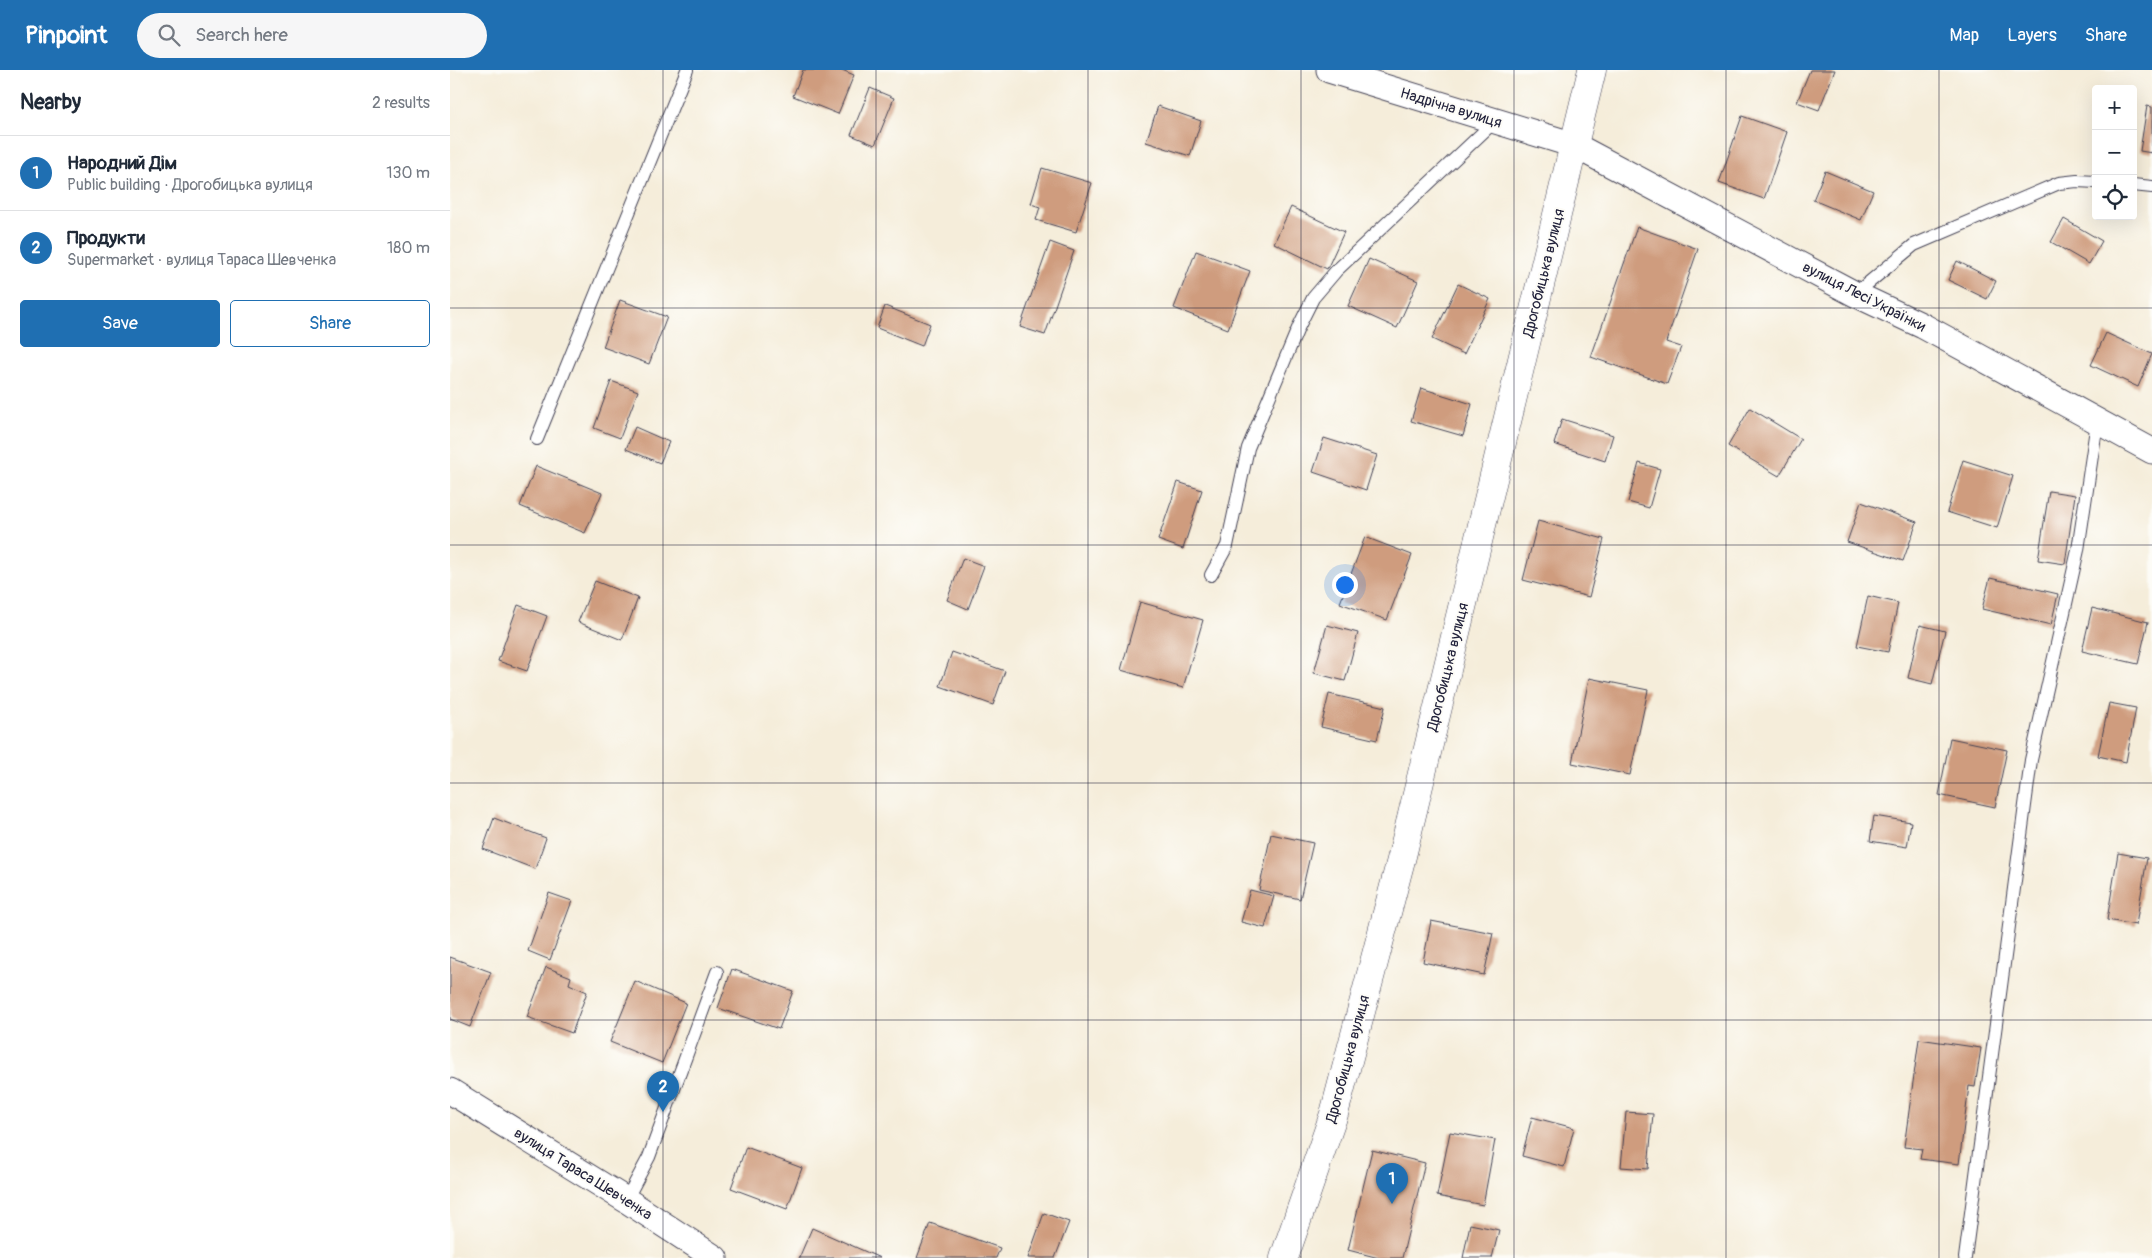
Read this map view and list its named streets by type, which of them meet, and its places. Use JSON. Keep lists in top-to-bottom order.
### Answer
{
  "streets": {
    "main road": ["Дрогобицька вулиця"],
    "street": ["Надрічна вулиця", "вулиця Лесі Українки", "вулиця Тараса Шевченка"]
  },
  "crossings": [
    ["Надрічна вулиця", "Дрогобицька вулиця"],
    ["Надрічна вулиця", "вулиця Лесі Українки"],
    ["Дрогобицька вулиця", "вулиця Лесі Українки"]
  ],
  "page": {
    "header": "Pinpoint",
    "search": "Search here",
    "nav": ["Map", "Layers", "Share"],
    "heading": ["Nearby", "2 results"],
    "map_buttons": ["+", "−"],
    "list": [
      {
        "mark": "1",
        "name": "Народний Дім",
        "note": "Public building · Дрогобицька вулиця",
        "value": "130 m"
      },
      {
        "mark": "2",
        "name": "Продукти",
        "note": "Supermarket · вулиця Тараса Шевченка",
        "value": "180 m"
      }
    ],
    "buttons": ["Save", "Share"],
    "pins": ["2", "1"]
  }
}
